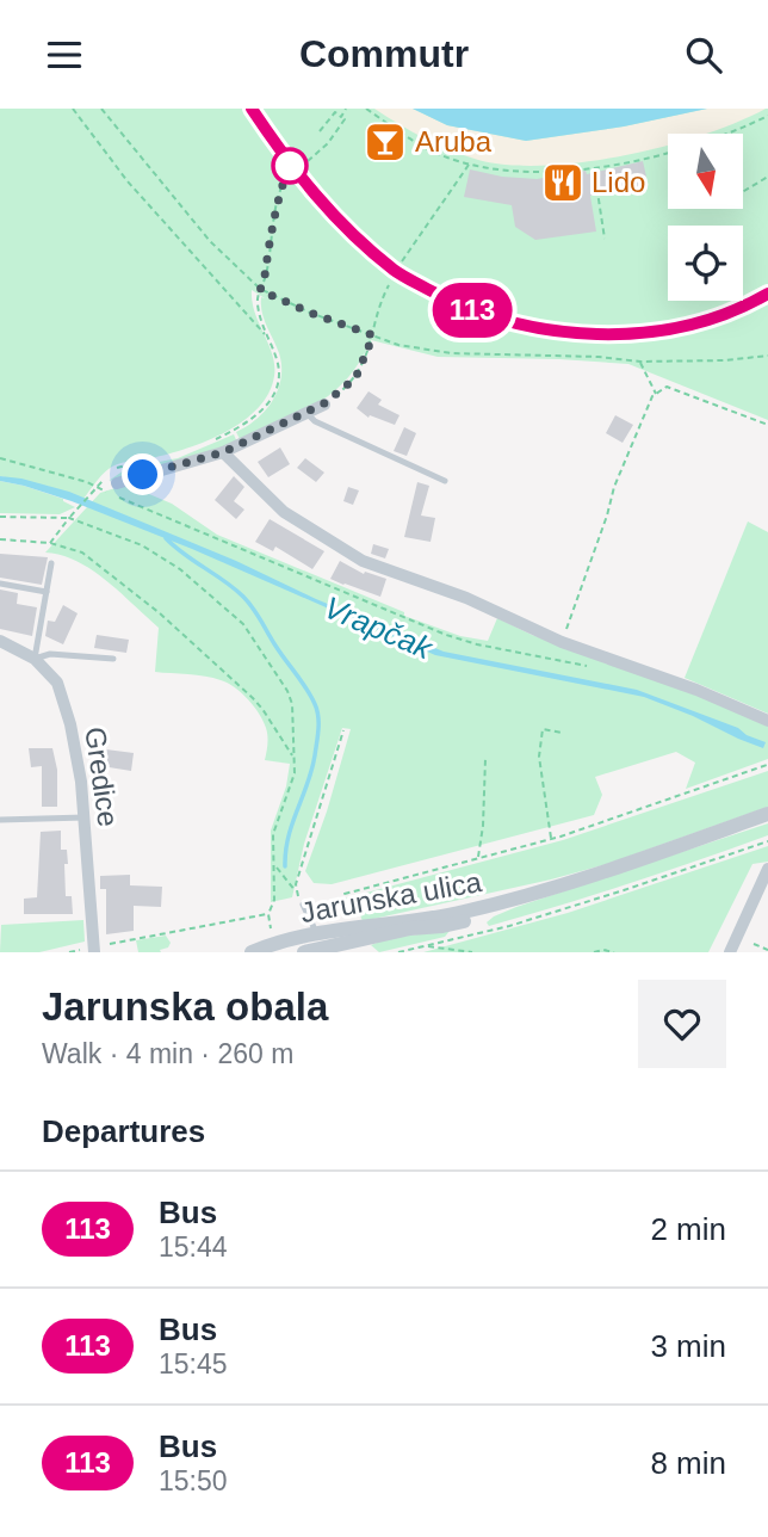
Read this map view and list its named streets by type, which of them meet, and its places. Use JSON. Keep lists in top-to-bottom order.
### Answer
{
  "streets": {
    "street": ["Gredice", "Jarunska ulica"]
  },
  "water": ["Vrapčak"],
  "places": {
    "bar": ["Aruba"],
    "restaurant": ["Lido"]
  },
  "lines": ["bus line 113"],
  "north": "bottom",
  "page": {
    "header": "Commutr",
    "on_map": "113",
    "heading": [
      ["Jarunska obala", "Walk · 4 min · 260 m"],
      "Departures"
    ],
    "list": [
      {
        "mark": "113",
        "name": "Bus",
        "note": "15:44",
        "value": "2 min"
      },
      {
        "mark": "113",
        "name": "Bus",
        "note": "15:45",
        "value": "3 min"
      },
      {
        "mark": "113",
        "name": "Bus",
        "note": "15:50",
        "value": "8 min"
      }
    ]
  }
}
